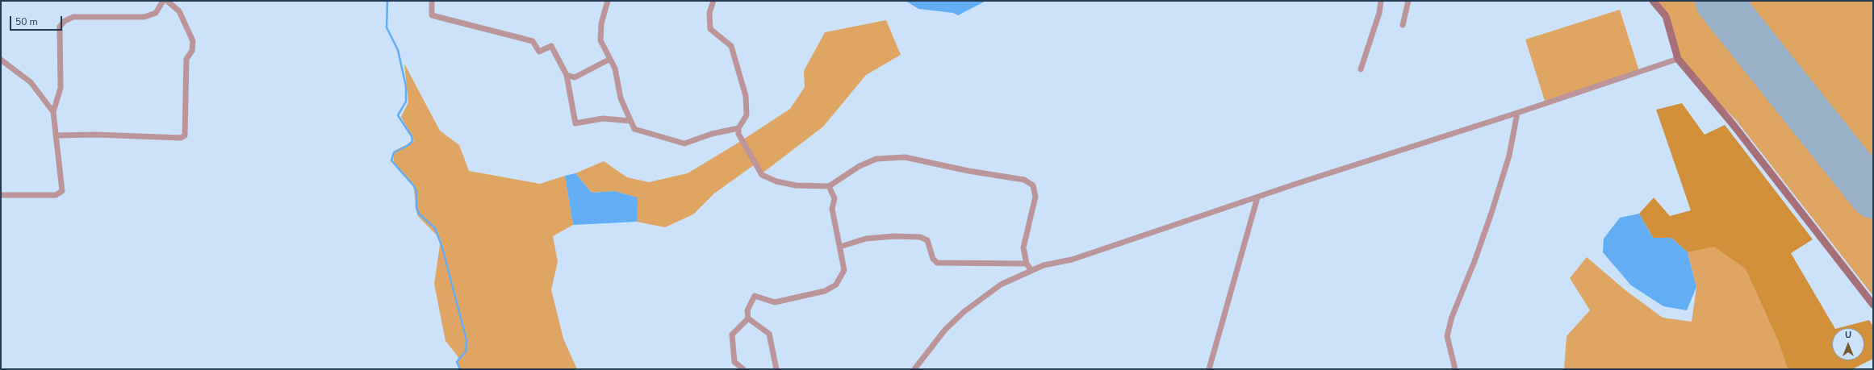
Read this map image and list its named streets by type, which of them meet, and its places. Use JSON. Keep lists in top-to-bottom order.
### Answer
{
  "scale_bar": "50 m",
  "north": "top"
}
